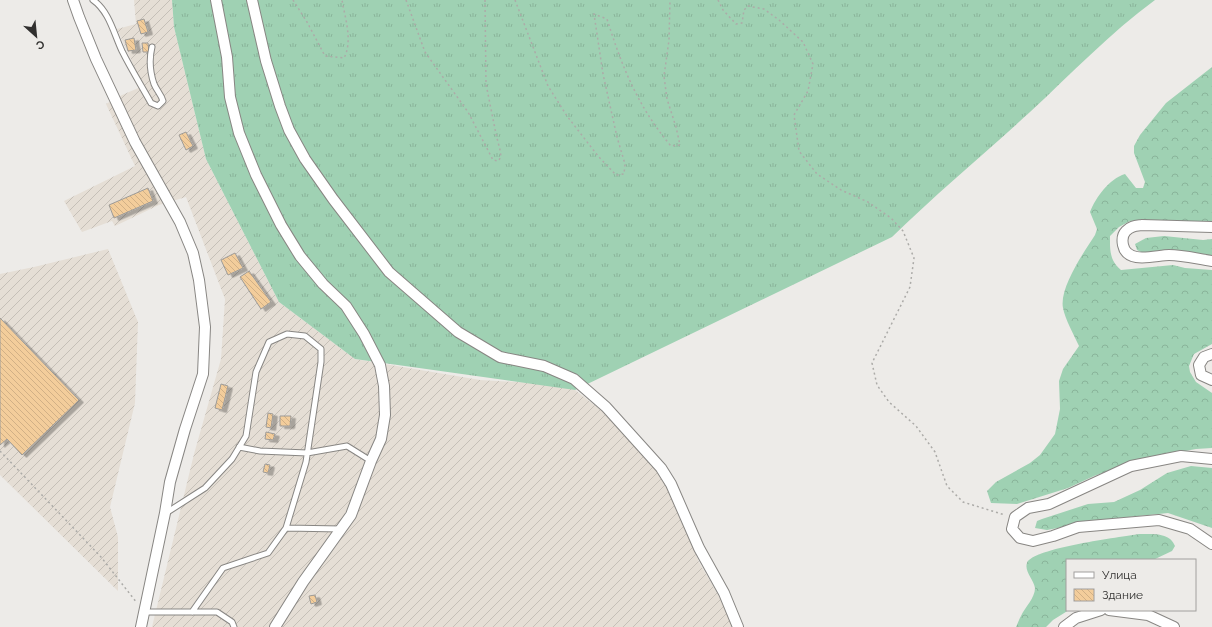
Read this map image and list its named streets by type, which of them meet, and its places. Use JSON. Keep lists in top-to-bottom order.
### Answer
{
  "legend": ["Улица", "Здание"],
  "north": "bottom right"
}
